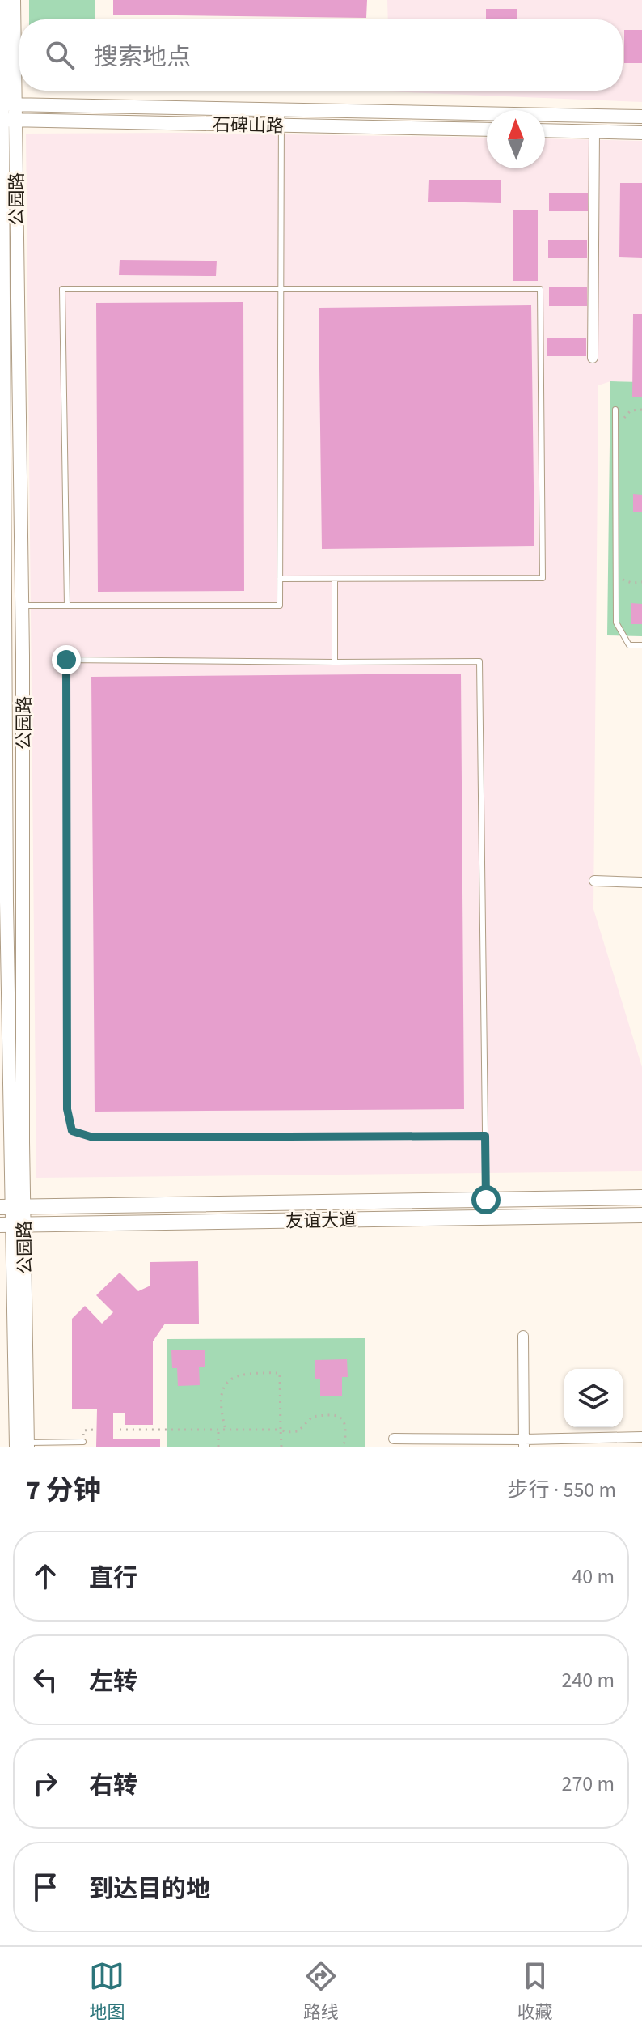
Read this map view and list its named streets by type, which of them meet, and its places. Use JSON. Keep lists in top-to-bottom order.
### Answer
{
  "streets": {
    "main road": ["友谊大道"],
    "street": ["石碑山路", "公园路"]
  },
  "crossings": [
    ["石碑山路", "公园路"],
    ["公园路", "友谊大道"]
  ],
  "north": "top",
  "page": {
    "search": "搜索地点",
    "heading": ["7 分钟", "步行 · 550 m"],
    "list": [
      ["直行", "40 m"],
      ["左转", "240 m"],
      ["右转", "270 m"],
      "到达目的地"
    ],
    "nav": ["地图", "路线", "收藏"]
  }
}
